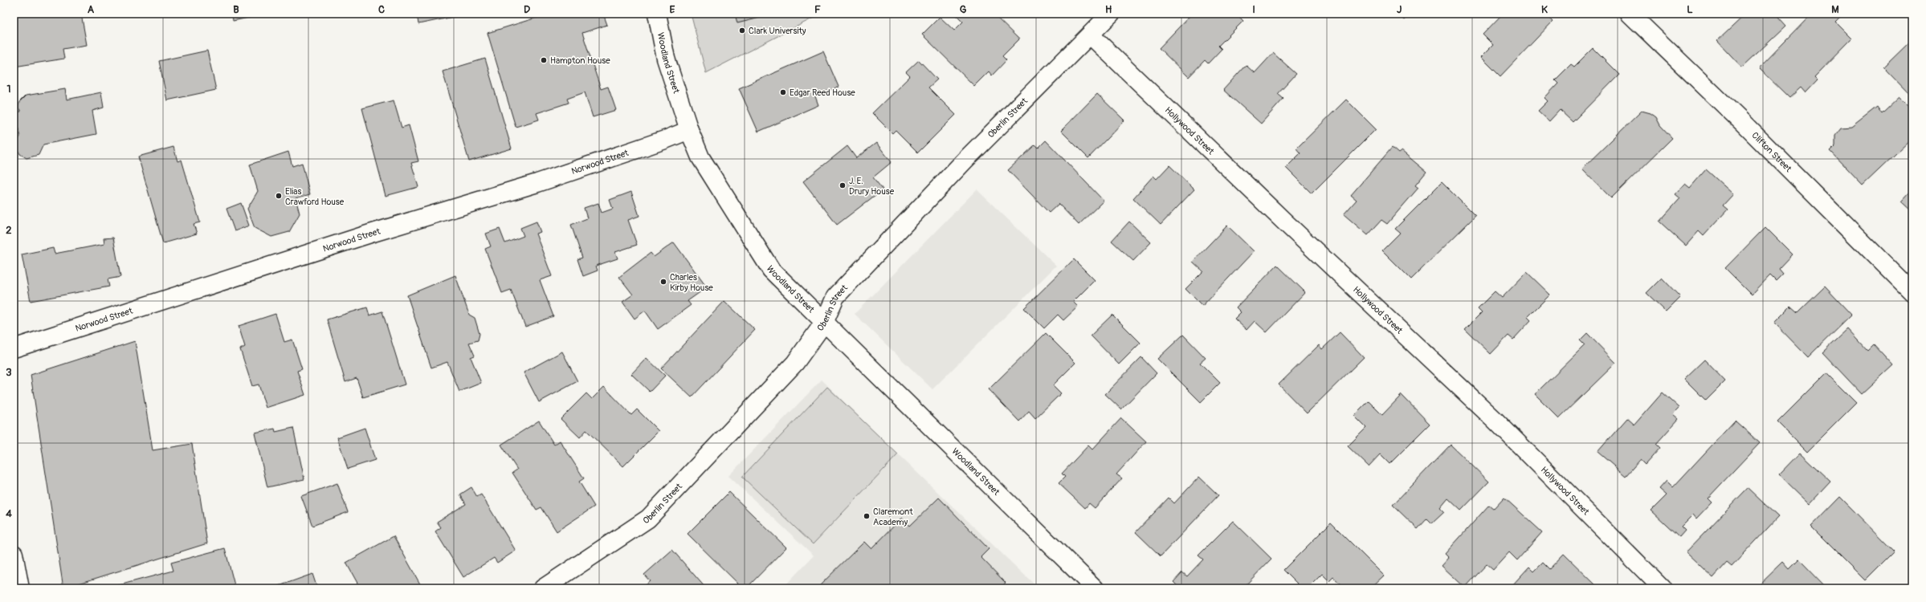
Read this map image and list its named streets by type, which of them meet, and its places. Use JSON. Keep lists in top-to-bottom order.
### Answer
{
  "streets": {
    "street": [
      "Woodland Street",
      "Oberlin Street",
      "Hollywood Street",
      "Clifton Street",
      "Norwood Street"
    ]
  },
  "crossings": [
    ["Woodland Street", "Oberlin Street"],
    ["Woodland Street", "Norwood Street"],
    ["Oberlin Street", "Hollywood Street"]
  ],
  "places": [
    "Clark University",
    "Hampton House",
    "Edgar Reed House",
    "J. E. Drury House",
    "Elias Crawford House",
    "Charles Kirby House",
    "Claremont Academy"
  ],
  "grid": {
    "columns": [
      "A",
      "B",
      "C",
      "D",
      "E",
      "F",
      "G",
      "H",
      "I",
      "J",
      "K",
      "L",
      "M"
    ],
    "rows": [
      "1",
      "2",
      "3",
      "4"
    ]
  }
}
